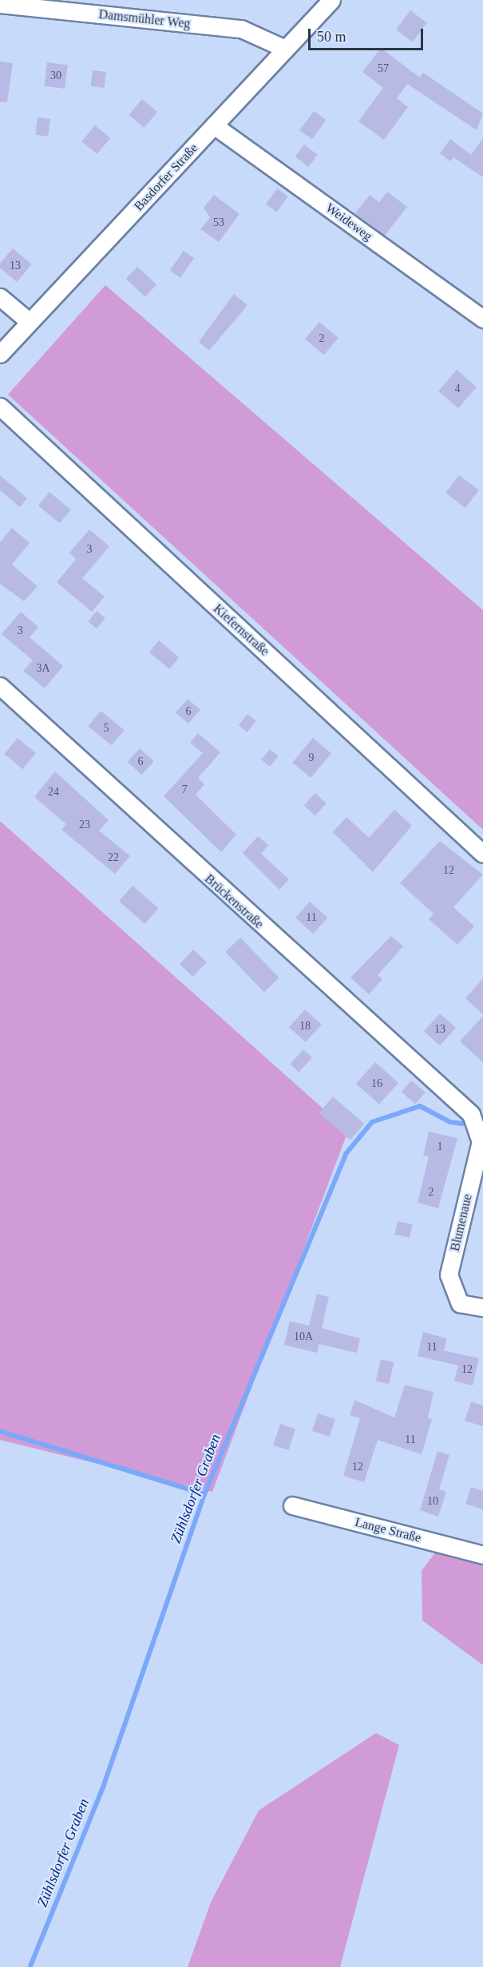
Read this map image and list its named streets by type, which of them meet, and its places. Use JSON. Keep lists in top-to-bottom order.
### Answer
{
  "streets": {
    "street": [
      "Damsmühler Weg",
      "Basdorfer Straße",
      "Weideweg",
      "Kiefernstraße",
      "Brückenstraße",
      "Blumenaue",
      "Lange Straße"
    ]
  },
  "crossings": [
    ["Damsmühler Weg", "Basdorfer Straße"],
    ["Basdorfer Straße", "Weideweg"],
    ["Brückenstraße", "Blumenaue"]
  ],
  "water": ["Zühlsdorfer Graben"],
  "house_numbers": [
    "57",
    "30",
    "53",
    "13",
    "2",
    "4",
    "3",
    "3",
    "3A",
    "6",
    "5",
    "9",
    "6",
    "7",
    "24",
    "23",
    "22",
    "12",
    "11",
    "18",
    "13",
    "16",
    "1",
    "2",
    "10A",
    "11",
    "12",
    "11",
    "12",
    "10"
  ],
  "scale_bar": "50 m"
}
